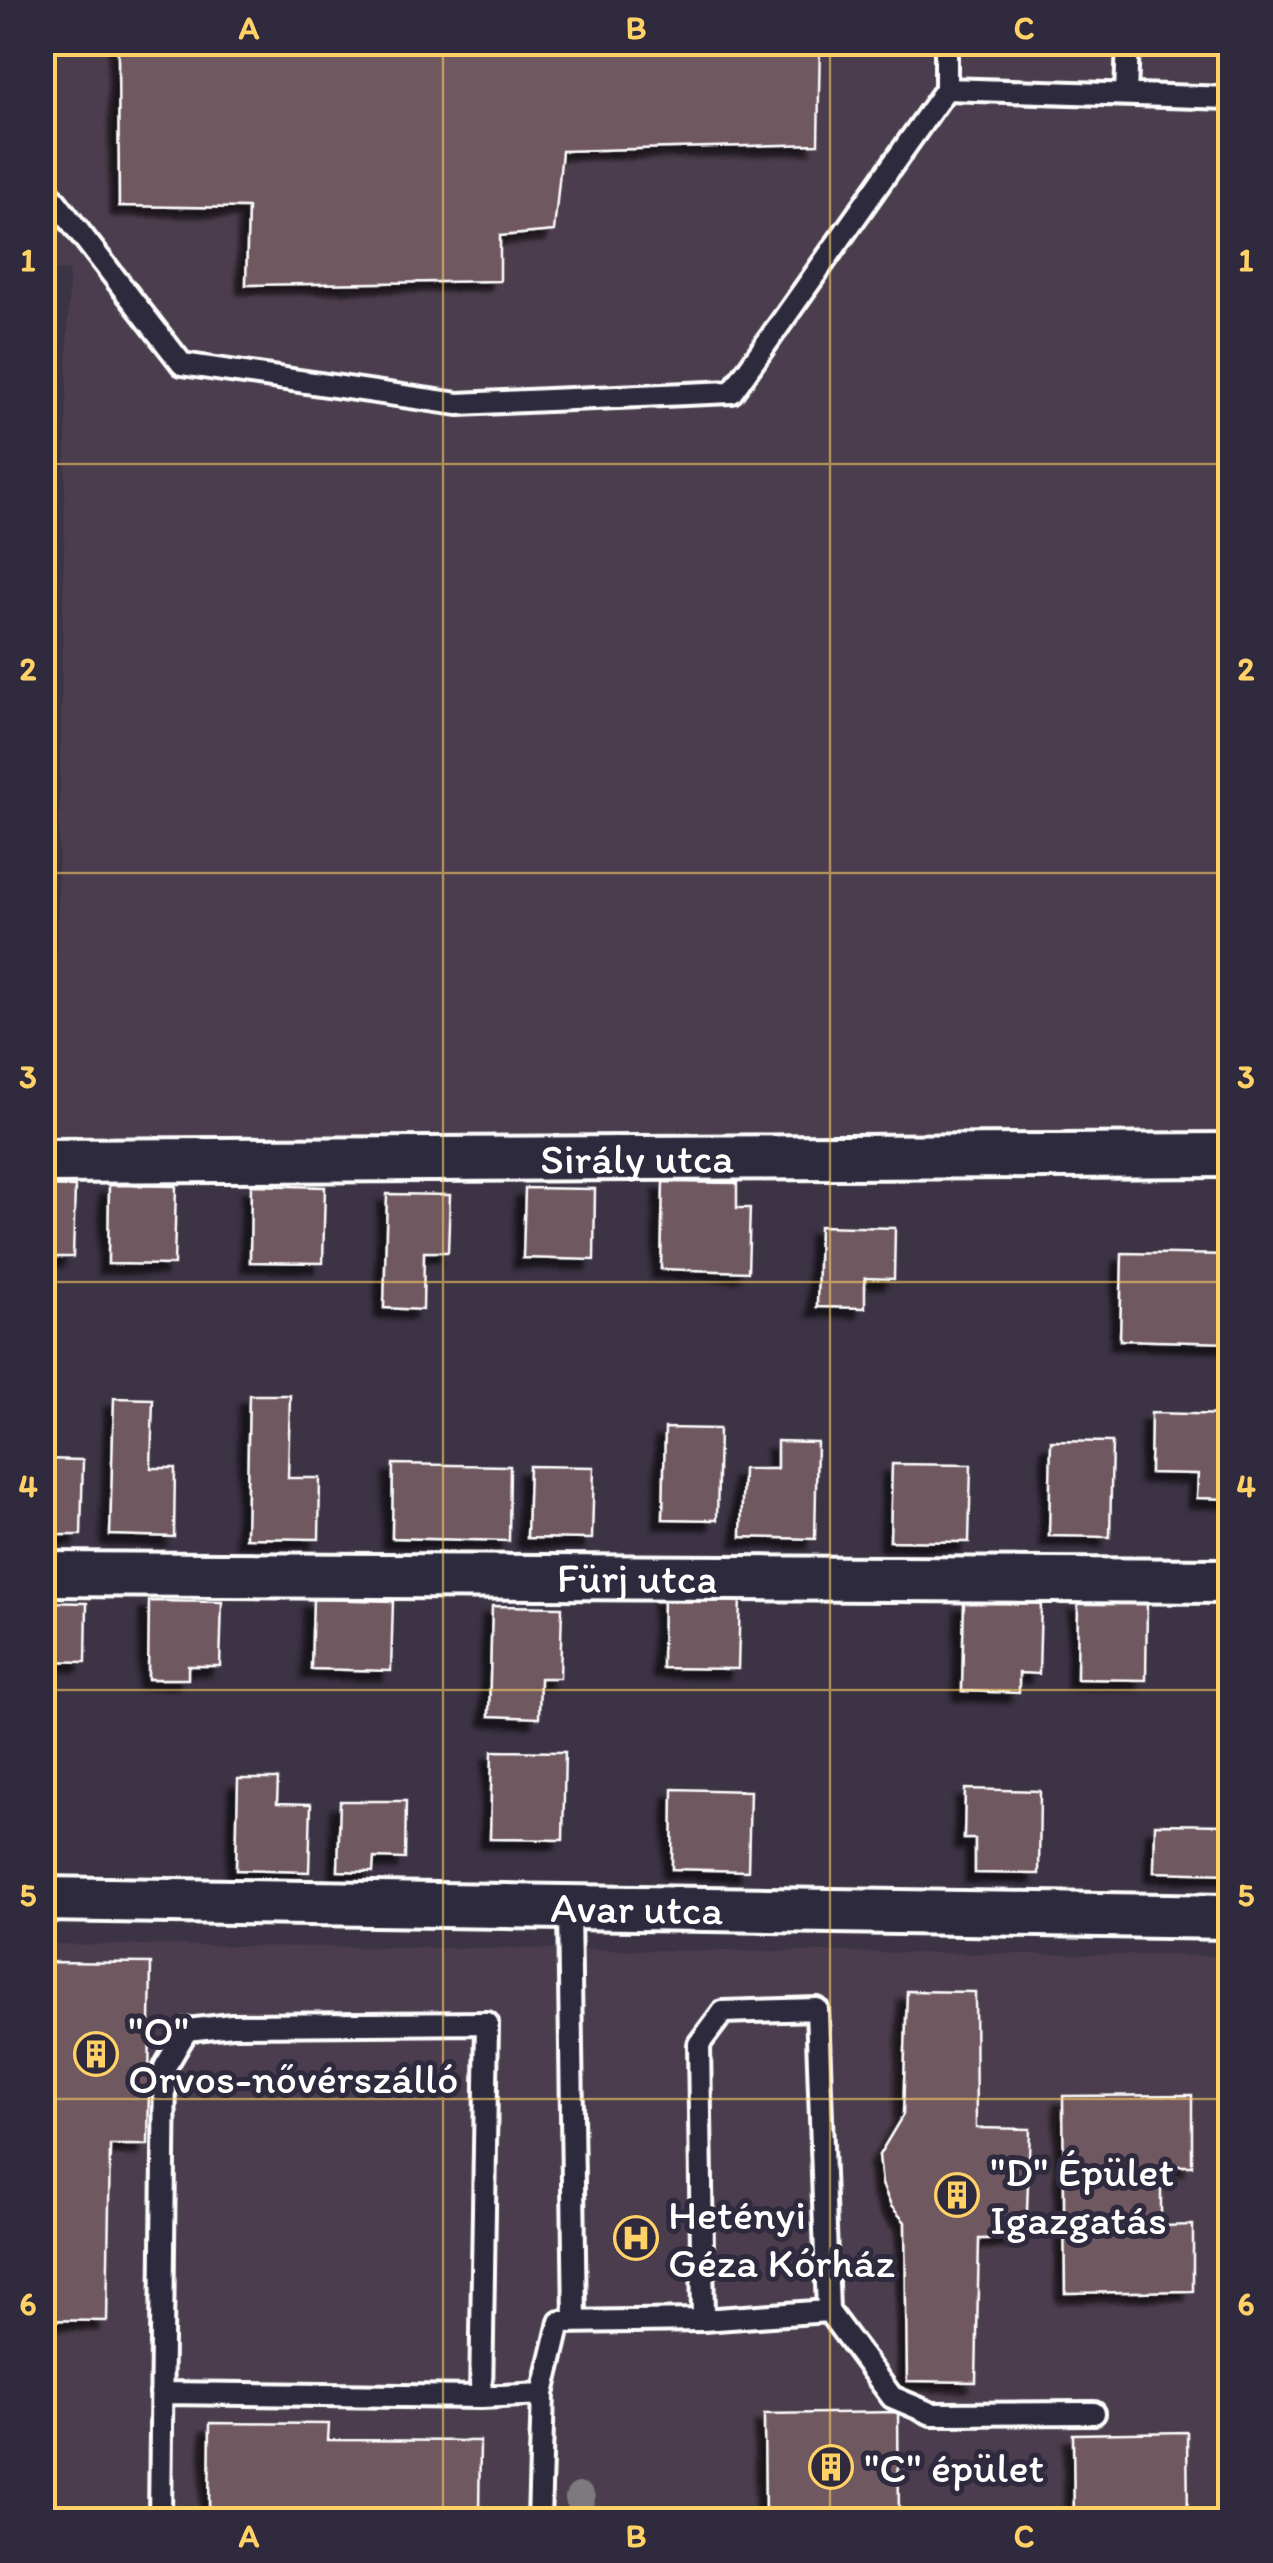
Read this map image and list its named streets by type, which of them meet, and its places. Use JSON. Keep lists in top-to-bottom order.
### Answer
{
  "streets": {
    "street": ["Sirály utca", "Fürj utca", "Avar utca"]
  },
  "places": {
    "building": ["\"O\" Orvos-nővérszálló", "\"D\" Épület Igazgatás", "\"C\" épület"],
    "hospital": ["Hetényi Géza Kórház"]
  },
  "grid": {
    "columns": ["A", "B", "C"],
    "rows": [
      "1",
      "2",
      "3",
      "4",
      "5",
      "6"
    ]
  }
}
